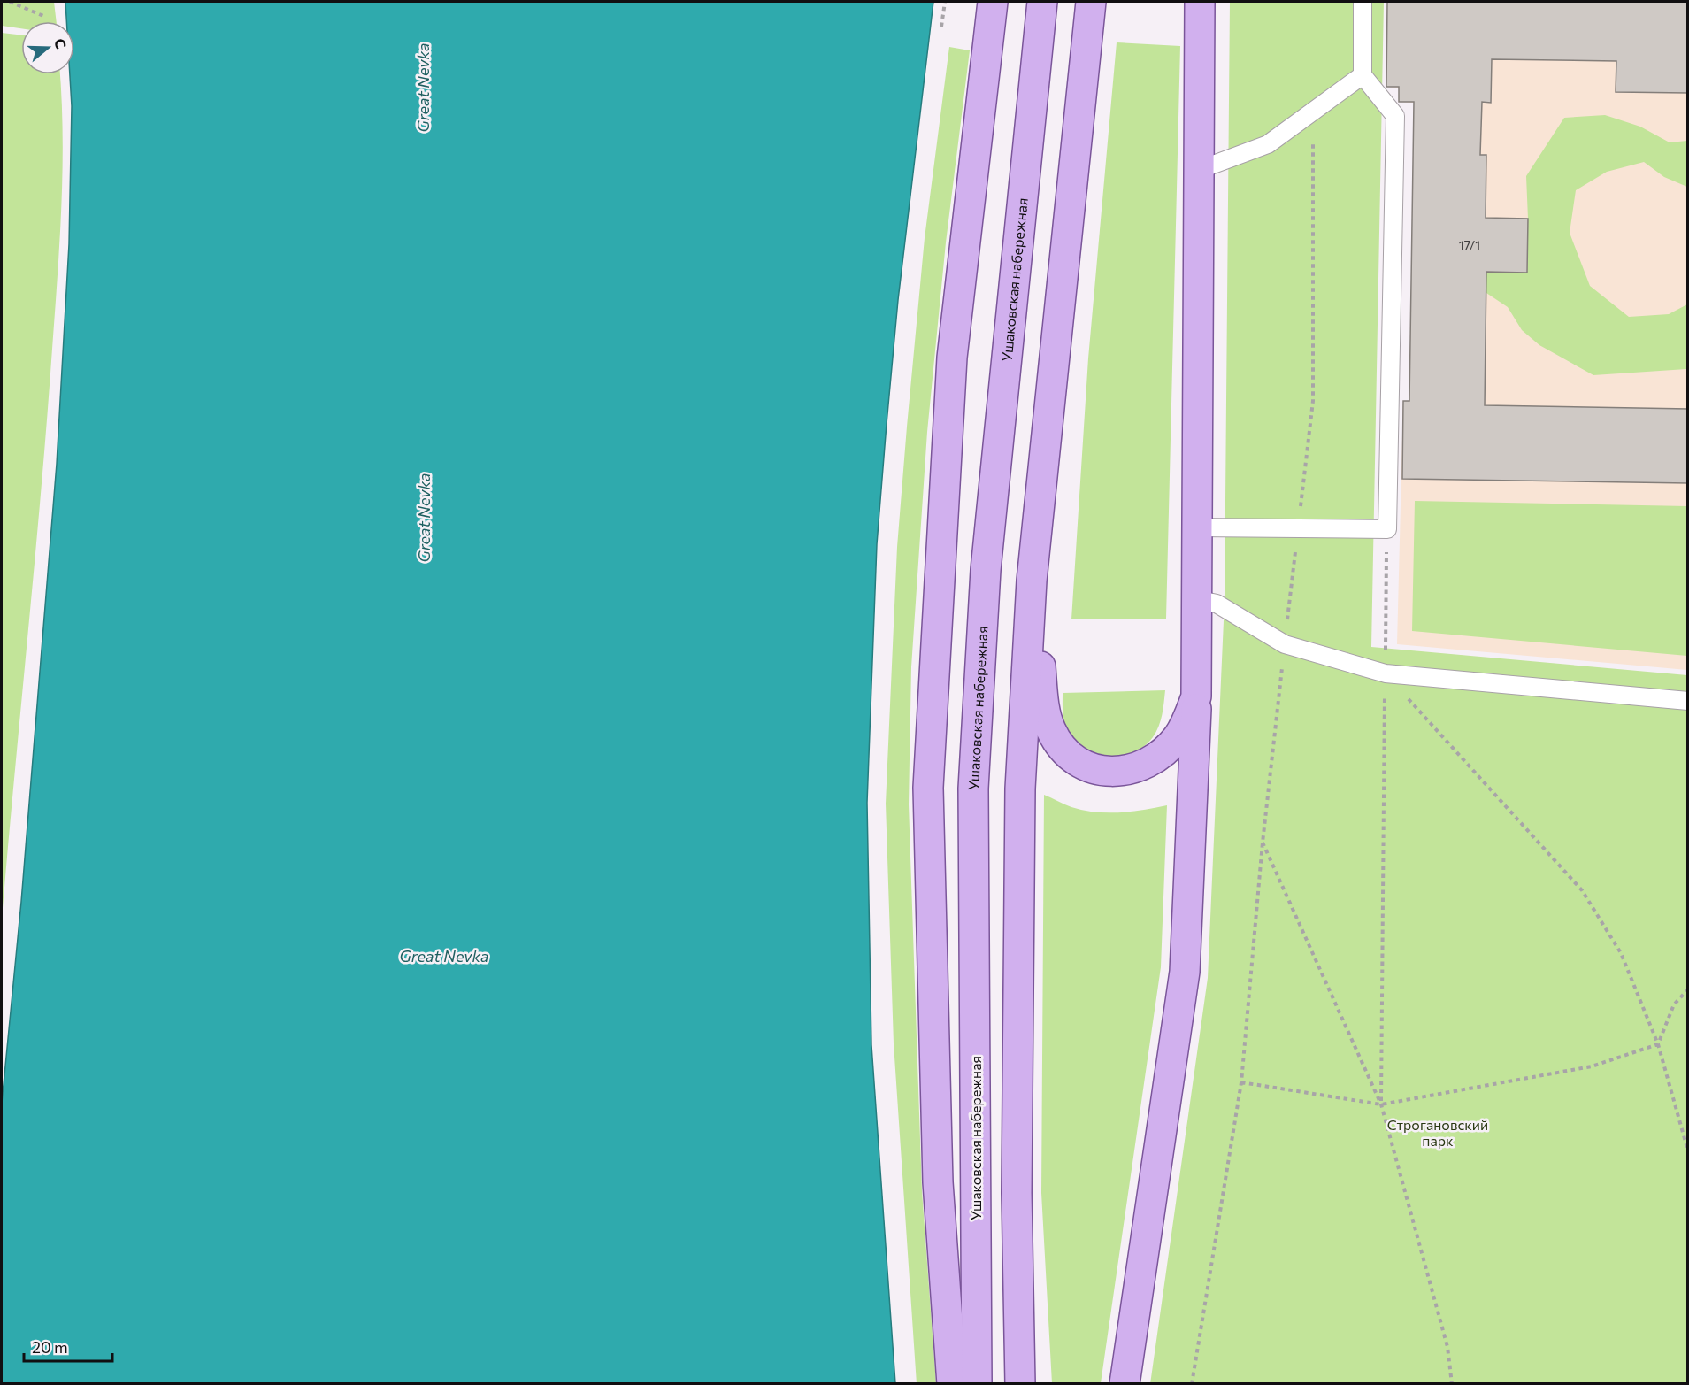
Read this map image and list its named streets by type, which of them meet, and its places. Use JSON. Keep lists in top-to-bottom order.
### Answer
{
  "streets": {
    "main road": ["Ушаковская набережная"]
  },
  "water": ["Great Nevka"],
  "parks": ["Строгановский парк"],
  "house_numbers": ["17/1"],
  "scale_bar": "20 m",
  "north": "right"
}
